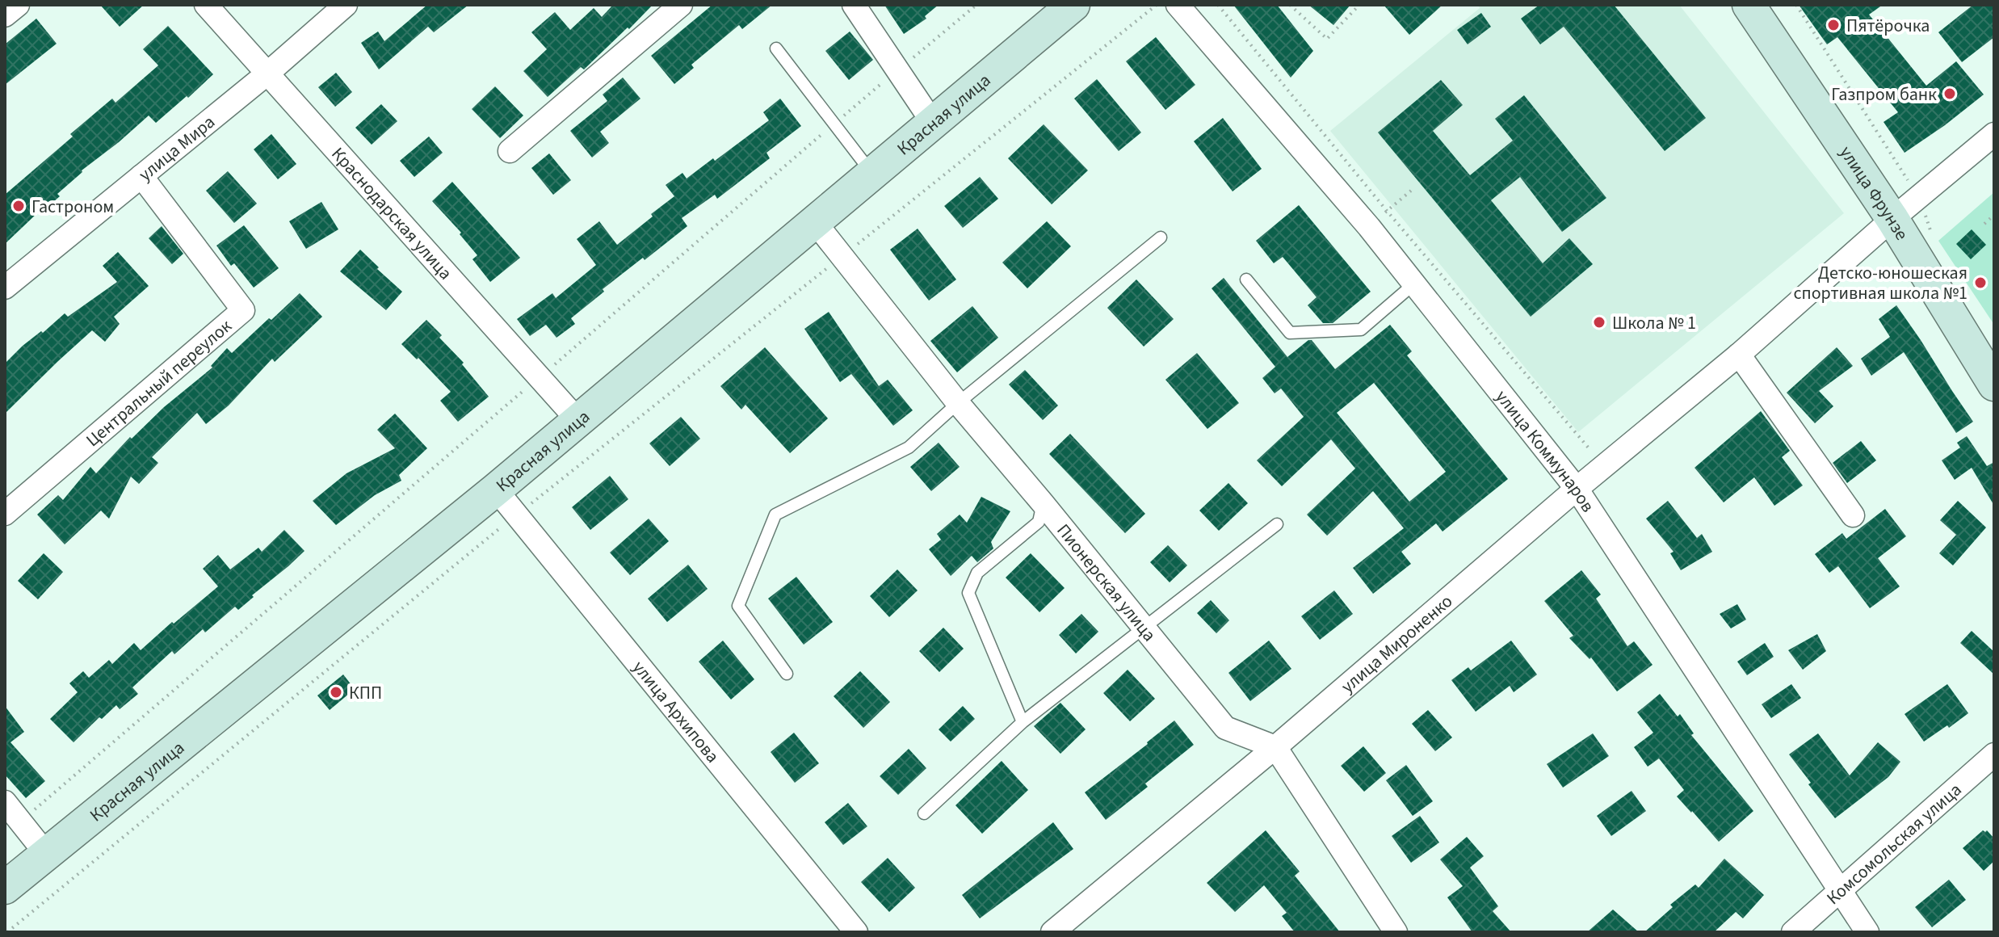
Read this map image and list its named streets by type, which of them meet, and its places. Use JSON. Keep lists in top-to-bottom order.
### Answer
{
  "streets": {
    "main road": ["Красная улица", "улица Фрунзе"],
    "street": [
      "улица Мира",
      "Краснодарская улица",
      "Центральный переулок",
      "улица Коммунаров",
      "Пионерская улица",
      "улица Мироненко",
      "улица Архипова",
      "Комсомольская улица"
    ]
  },
  "crossings": [
    ["Красная улица", "Краснодарская улица"],
    ["Красная улица", "Пионерская улица"],
    ["Красная улица", "улица Архипова"],
    ["улица Мира", "Краснодарская улица"],
    ["улица Мира", "Центральный переулок"],
    ["улица Фрунзе", "улица Мироненко"],
    ["улица Коммунаров", "улица Мироненко"],
    ["улица Коммунаров", "Комсомольская улица"],
    ["Пионерская улица", "улица Мироненко"]
  ],
  "places": [
    "Пятёрочка",
    "Газпром банк",
    "Гастроном",
    "Детско-юношеская спортивная школа №1",
    "Школа № 1",
    "КПП"
  ]
}
